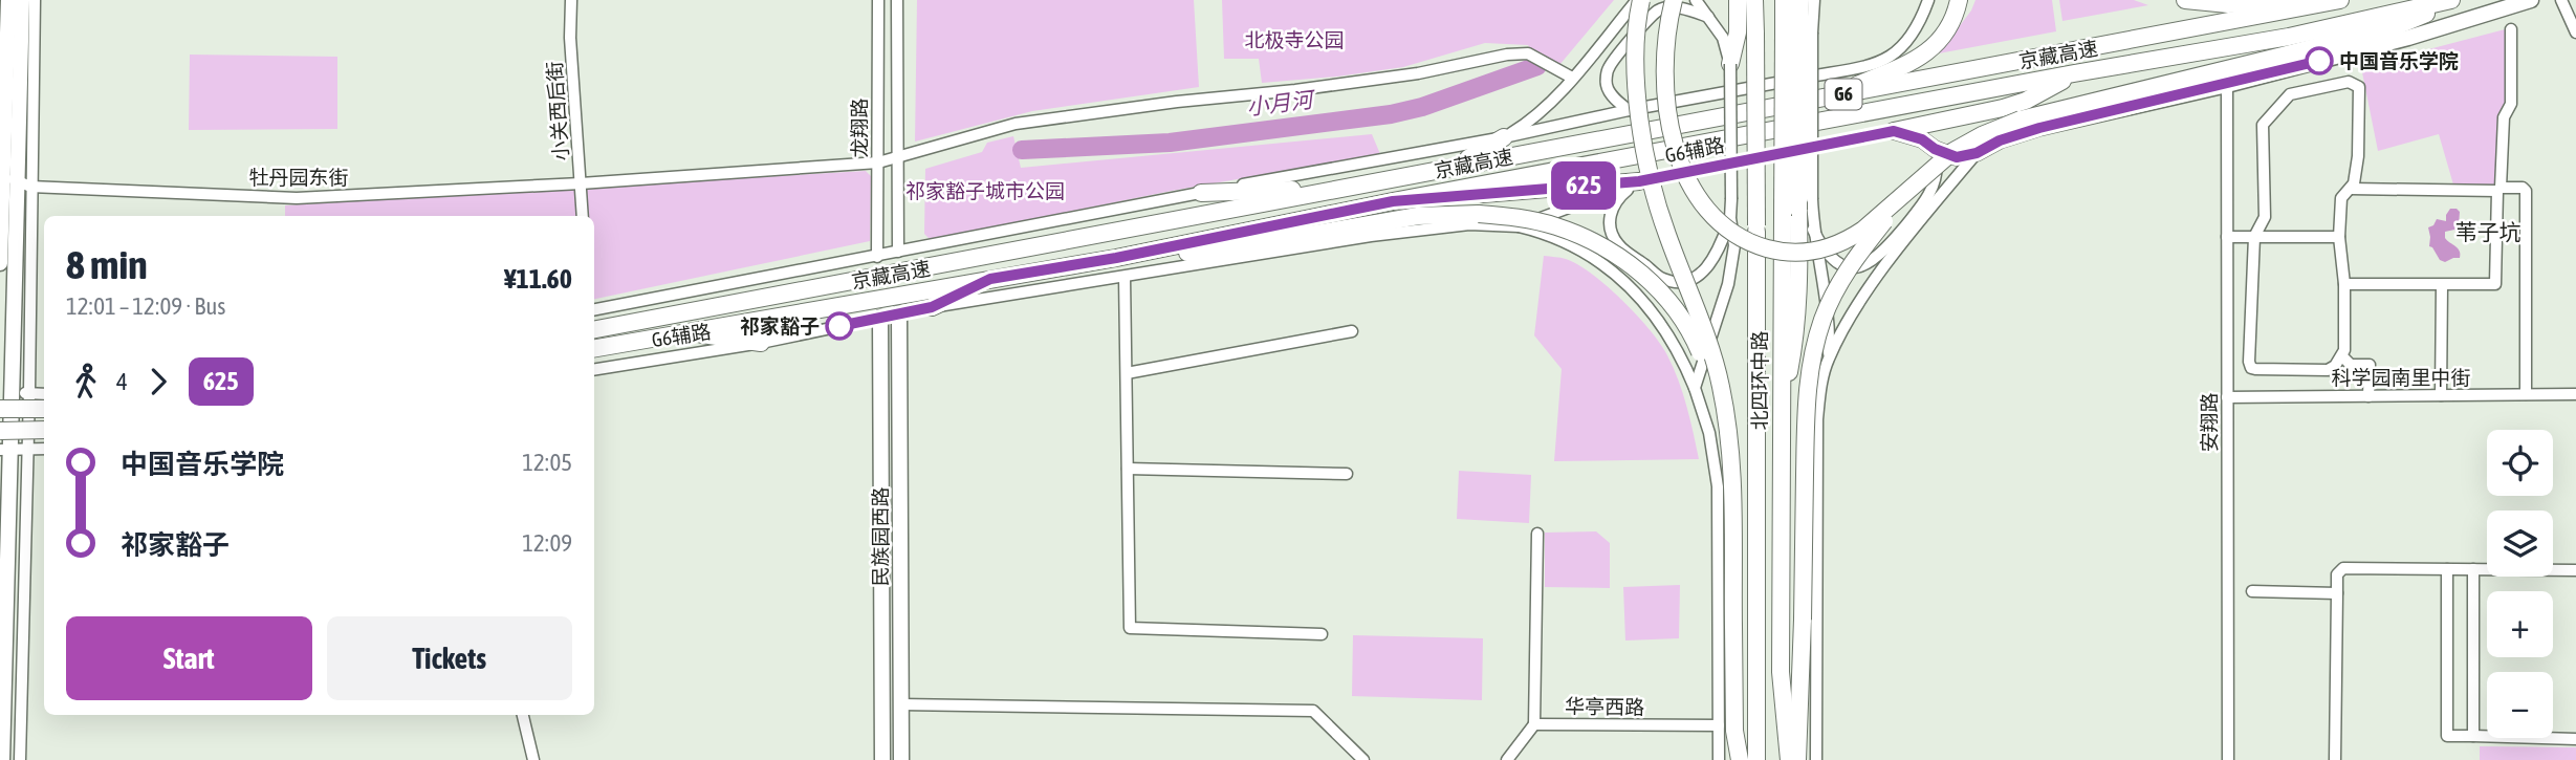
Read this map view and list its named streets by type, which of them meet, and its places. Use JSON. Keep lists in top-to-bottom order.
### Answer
{
  "streets": {
    "highway": ["京藏高速", "G6", "北四环中路"],
    "main road": ["民族园西路"],
    "street": [
      "小关西后街",
      "龙翔路",
      "G6辅路",
      "牡丹园东街",
      "科学园南里中街",
      "安翔路",
      "华亭西路"
    ]
  },
  "crossings": [
    ["小关西后街", "牡丹园东街"],
    ["龙翔路", "G6辅路"],
    ["龙翔路", "牡丹园东街"],
    ["G6辅路", "民族园西路"],
    ["科学园南里中街", "安翔路"]
  ],
  "districts": ["苇子坑"],
  "water": ["小月河"],
  "parks": ["北极寺公园", "祁家豁子城市公园"],
  "places": ["中国音乐学院", "祁家豁子"],
  "lines": ["bus line 625"],
  "page": {
    "on_map": "625",
    "heading": ["8 min", "12:01 – 12:09 · Bus", "¥11.60"],
    "legs": ["4", "625"],
    "list": [
      {
        "name": "中国音乐学院",
        "value": "12:05"
      },
      {
        "name": "祁家豁子",
        "value": "12:09"
      }
    ],
    "map_buttons": ["+", "−"],
    "buttons": ["Start", "Tickets"]
  }
}
